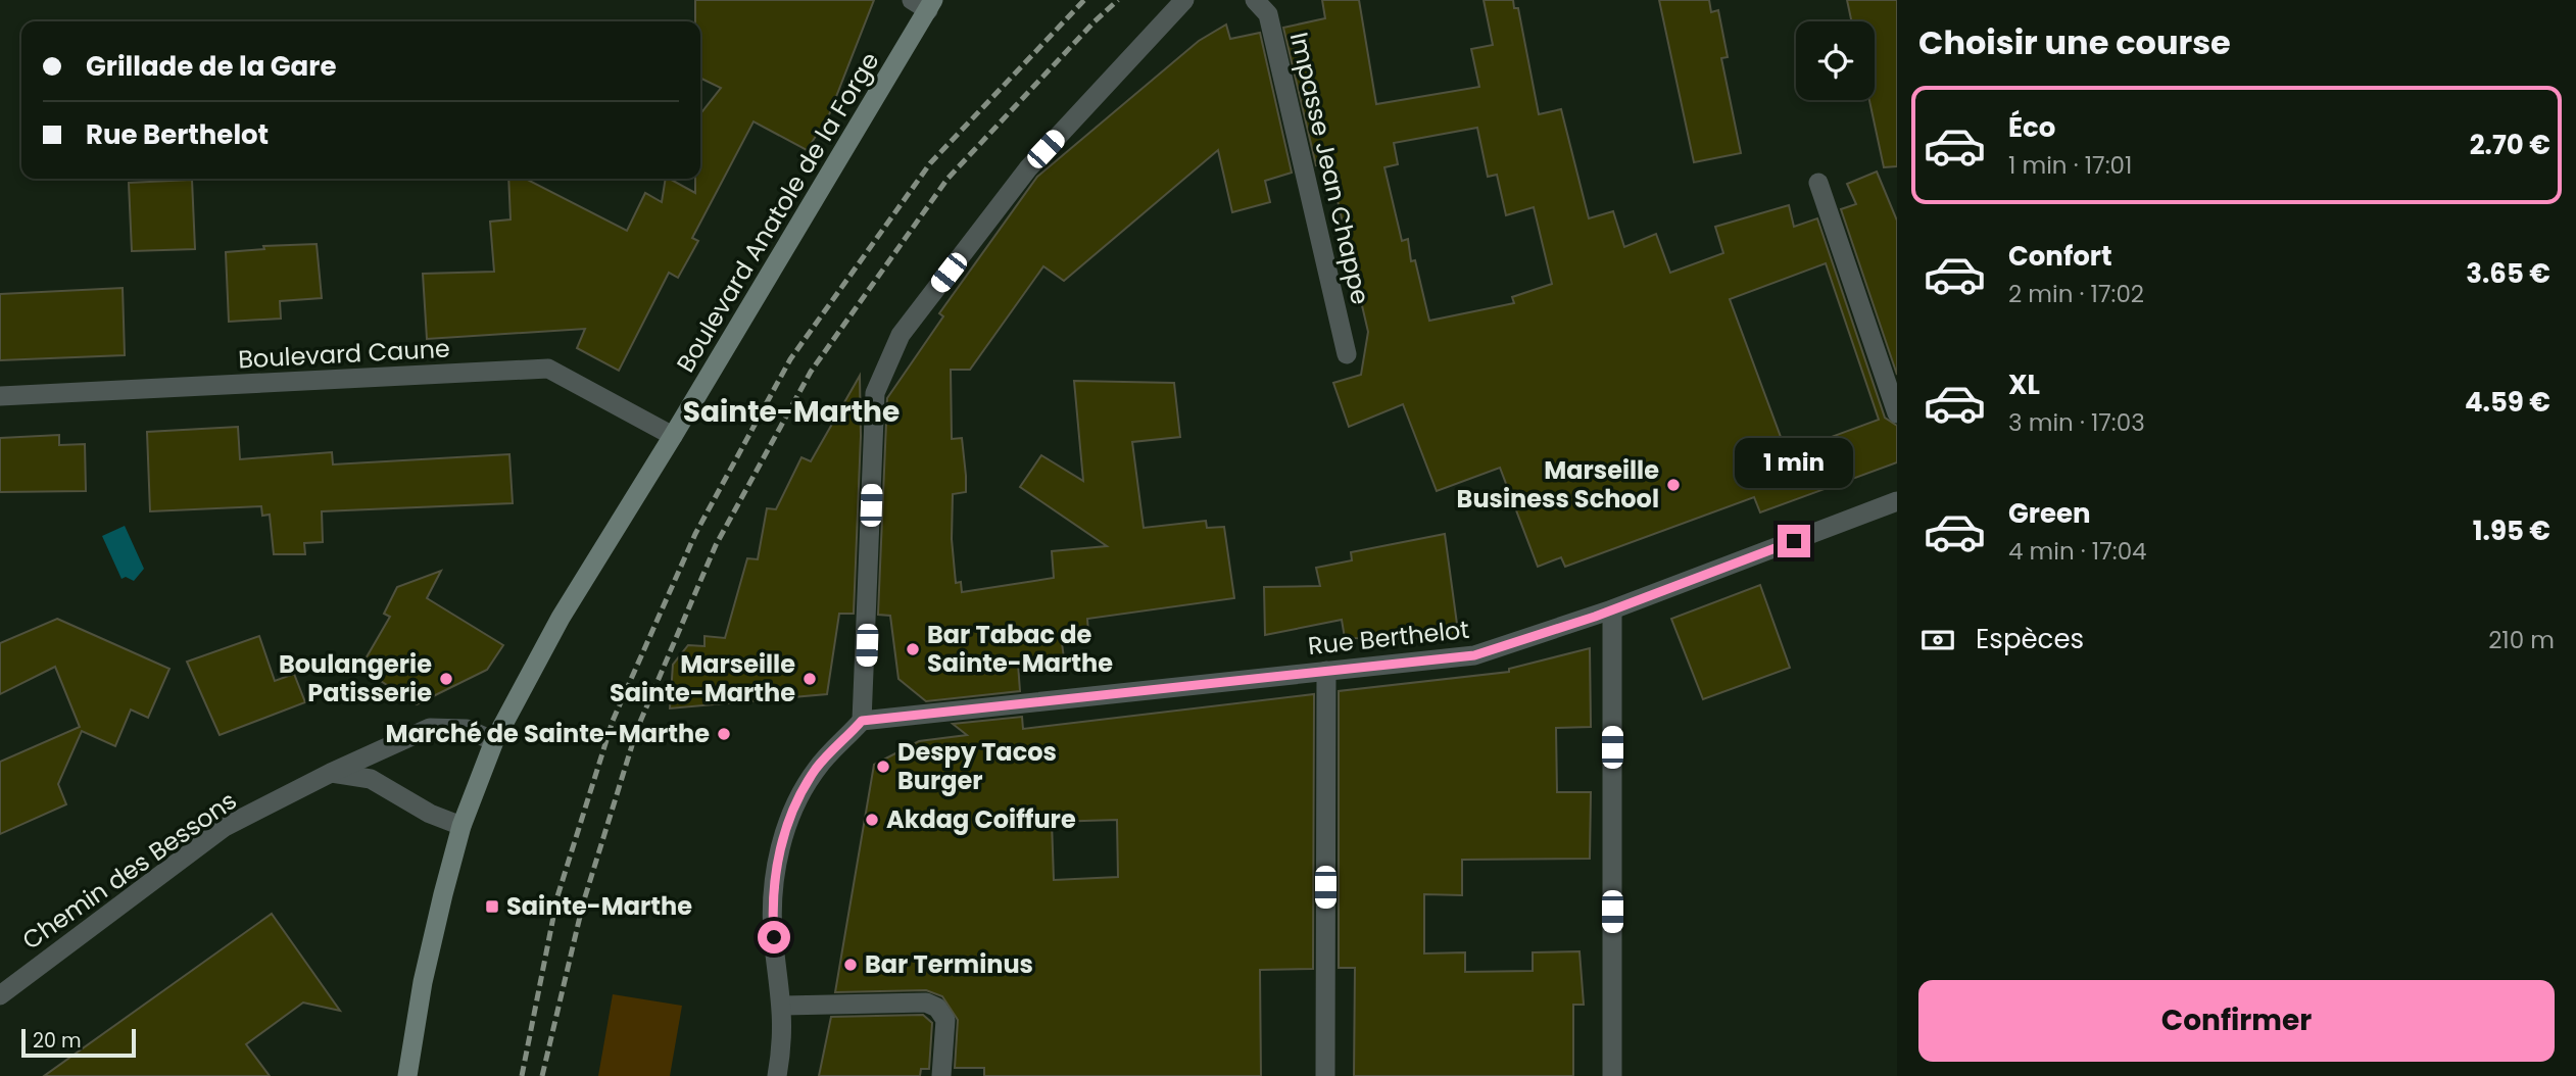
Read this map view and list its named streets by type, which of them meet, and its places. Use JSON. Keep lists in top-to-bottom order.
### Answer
{
  "streets": {
    "main road": ["Boulevard Anatole de la Forge"],
    "street": [
      "Impasse Jean Chappe",
      "Boulevard Caune",
      "Rue Berthelot",
      "Chemin des Bessons"
    ]
  },
  "crossings": [
    ["Boulevard Anatole de la Forge", "Boulevard Caune"],
    ["Boulevard Anatole de la Forge", "Chemin des Bessons"]
  ],
  "districts": ["Sainte-Marthe"],
  "places": {
    "other": [
      "Marseille Business School",
      "Bar Tabac de Sainte-Marthe",
      "Boulangerie Patisserie",
      "Marseille Sainte-Marthe",
      "Marché de Sainte-Marthe",
      "Despy Tacos Burger",
      "Akdag Coiffure",
      "Bar Terminus"
    ],
    "transit": ["Sainte-Marthe"]
  },
  "scale_bar": "20 m",
  "page": {
    "heading": "Choisir une course",
    "banner": ["Grillade de la Gare", "Rue Berthelot"],
    "list": [
      {
        "name": "Éco",
        "note": "1 min · 17:01",
        "value": "2.70 €"
      },
      {
        "name": "Confort",
        "note": "2 min · 17:02",
        "value": "3.65 €"
      },
      {
        "name": "XL",
        "note": "3 min · 17:03",
        "value": "4.59 €"
      },
      {
        "name": "Green",
        "note": "4 min · 17:04",
        "value": "1.95 €"
      }
    ],
    "bubble": "1 min",
    "pay": ["Espèces", "210 m"],
    "buttons": "Confirmer",
    "scale": "20 m"
  }
}
